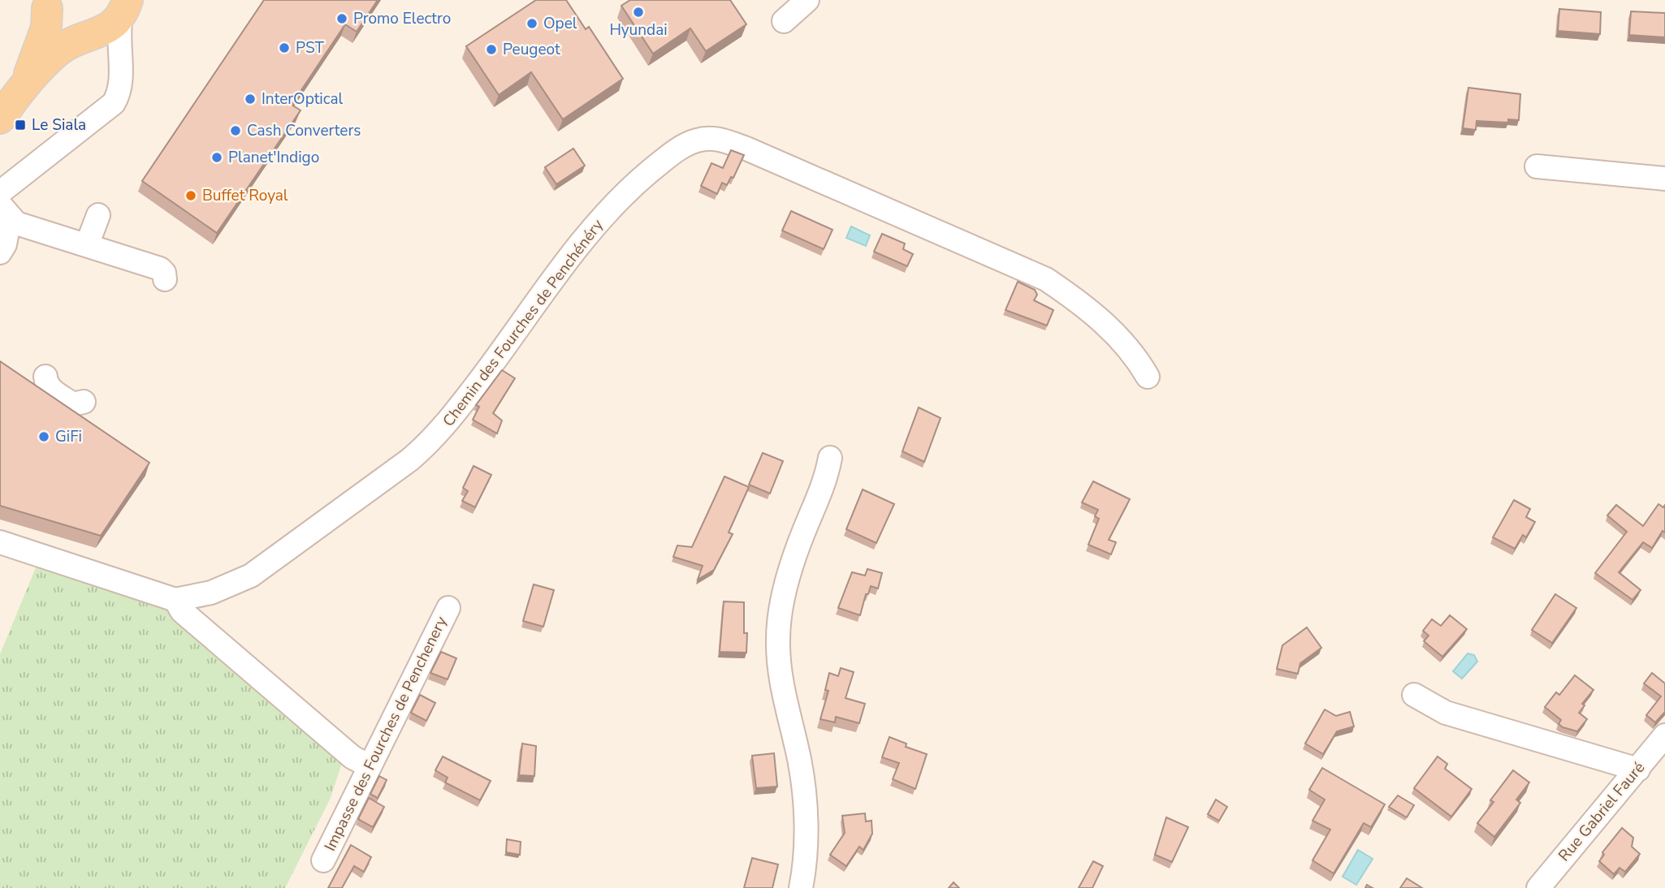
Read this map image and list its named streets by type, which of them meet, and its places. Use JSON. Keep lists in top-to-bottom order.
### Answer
{
  "streets": {
    "street": ["Chemin des Fourches de Penchénéry", "Impasse des Fourches de Penchenery", "Rue Gabriel Fauré"]
  },
  "places": {
    "other": [
      "Hyundai",
      "Promo Electro",
      "Opel",
      "PST",
      "Peugeot",
      "InterOptical",
      "Cash Converters",
      "Planet'Indigo",
      "Buffet Royal",
      "GiFi"
    ],
    "transit": ["Le Siala"]
  }
}
